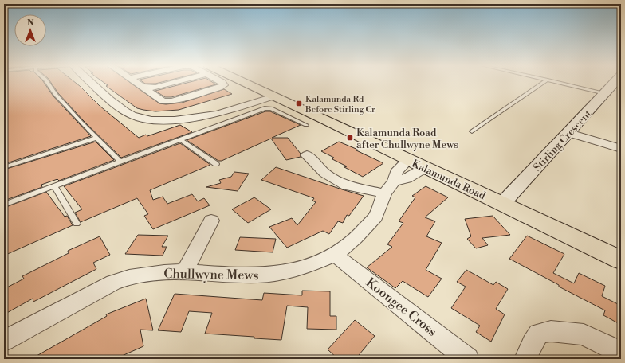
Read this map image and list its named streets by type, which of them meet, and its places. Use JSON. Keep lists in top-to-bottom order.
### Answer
{
  "streets": {
    "main road": ["Stirling Crescent", "Kalamunda Road"],
    "street": ["Chullwyne Mews", "Koongee Cross"]
  },
  "crossings": [
    ["Stirling Crescent", "Kalamunda Road"],
    ["Kalamunda Road", "Chullwyne Mews"],
    ["Chullwyne Mews", "Koongee Cross"]
  ],
  "places": {
    "transit": ["Kalamunda Rd Before Stirling Cr", "Kalamunda Road after Chullwyne Mews"]
  },
  "north": "top"
}
